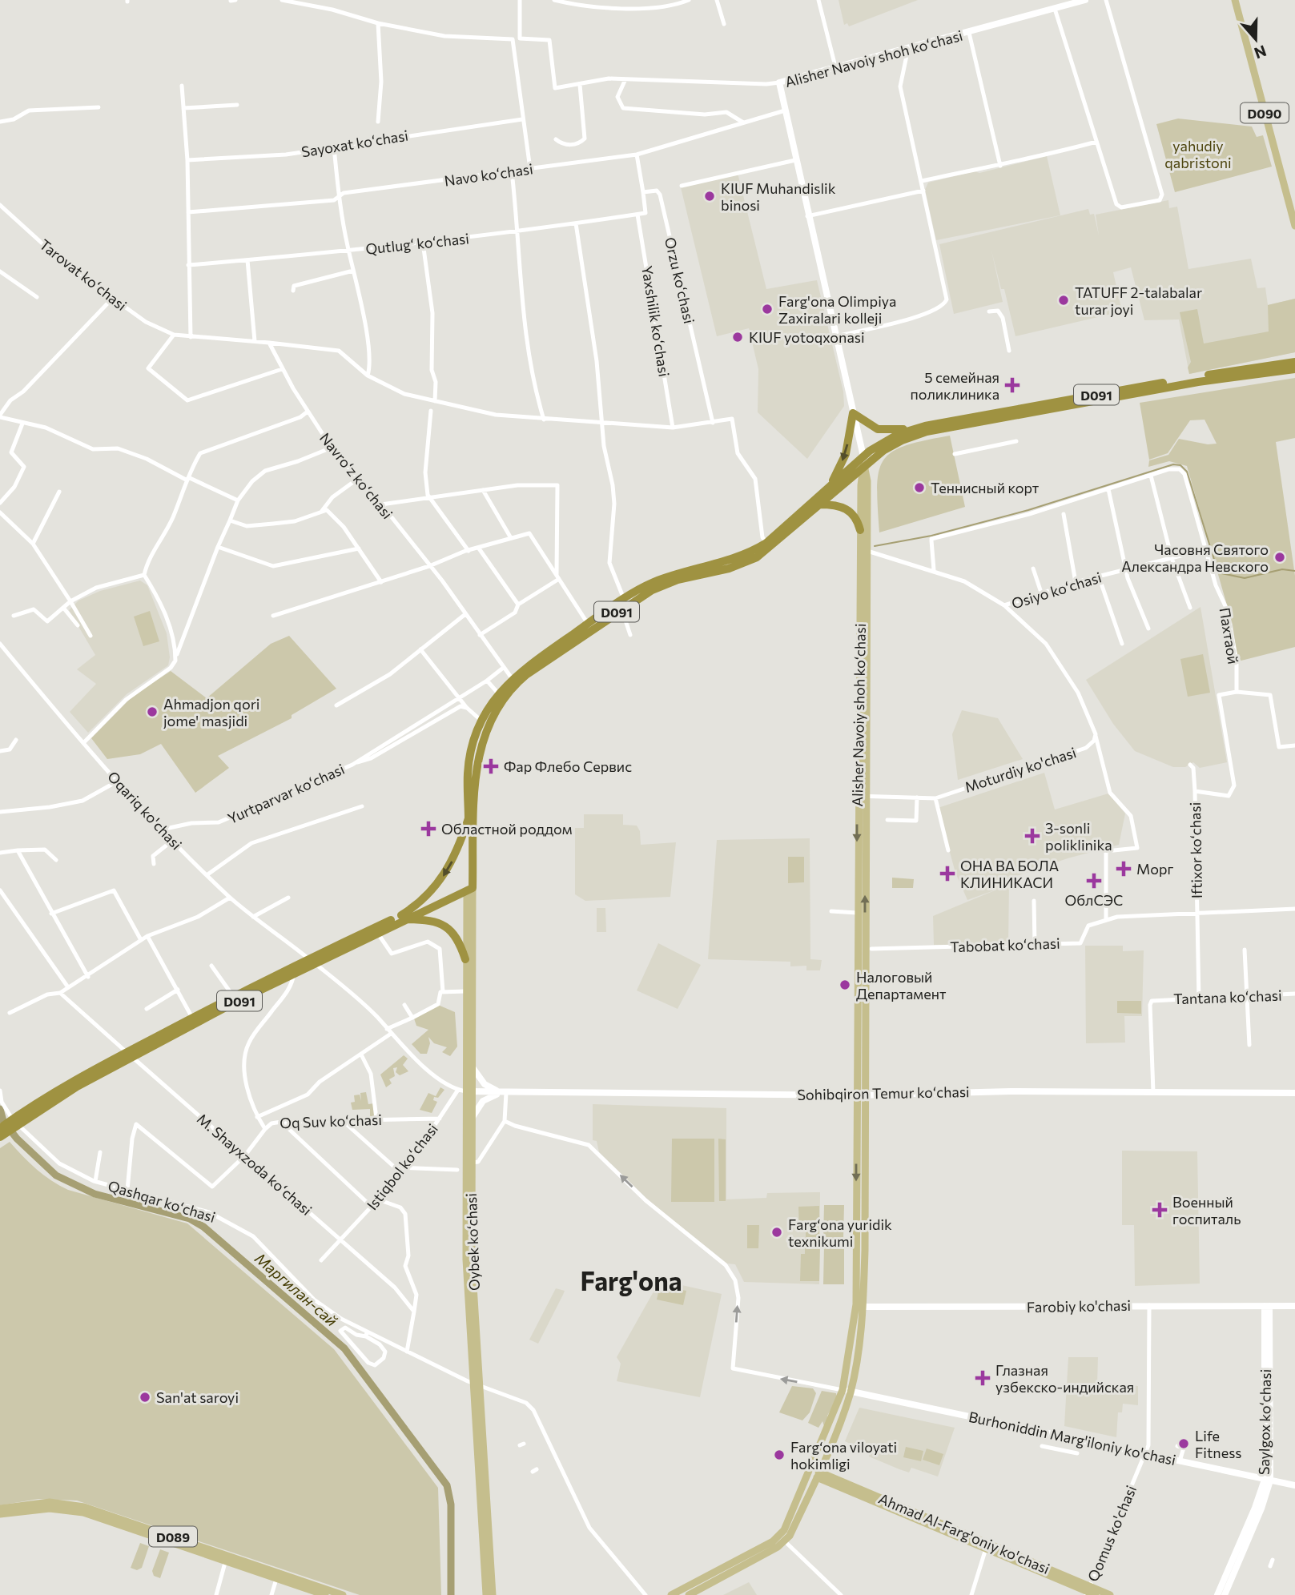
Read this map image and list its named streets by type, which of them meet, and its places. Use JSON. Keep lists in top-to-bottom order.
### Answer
{
  "streets": {
    "highway": ["D091"],
    "main road": [
      "Alisher Navoiy shoh koʻchasi",
      "D090",
      "Sohibqiron Temur koʻchasi",
      "Oybek ko‘chasi",
      "Farobiy ko'chasi",
      "Saylgox koʻchasi",
      "Burhoniddin Marg'iloniy ko'chasi",
      "Ahmad Al-Farg'oniy ko'chasi",
      "D089"
    ],
    "street": [
      "Sayoxat koʻchasi",
      "Navo koʻchasi",
      "Qutlugʻ koʻchasi",
      "Tarovat koʻchasi",
      "Orzu koʻchasi",
      "Yaxshilik koʻchasi",
      "Navroʻz koʻchasi",
      "Osiyo koʻchasi",
      "Пахтаой",
      "Moturdiy ko'chasi",
      "Yurtparvar koʻchasi",
      "Oqariq ko'chasi",
      "Iftixor koʻchasi",
      "Tabobat koʻchasi",
      "Tantana koʻchasi",
      "Oq Suv koʻchasi",
      "M. Shayxzoda koʻchasi",
      "Istiqbol koʻchasi",
      "Qashqar koʻchasi",
      "Qomus ko'chasi"
    ]
  },
  "crossings": [
    ["Alisher Navoiy shoh koʻchasi", "Navo koʻchasi"],
    ["Alisher Navoiy shoh koʻchasi", "D091"],
    ["Alisher Navoiy shoh koʻchasi", "Moturdiy ko'chasi"],
    ["Alisher Navoiy shoh koʻchasi", "Sohibqiron Temur koʻchasi"],
    ["Alisher Navoiy shoh koʻchasi", "Farobiy ko'chasi"],
    ["Alisher Navoiy shoh koʻchasi", "Burhoniddin Marg'iloniy ko'chasi"],
    ["Alisher Navoiy shoh koʻchasi", "Ahmad Al-Farg'oniy ko'chasi"],
    ["Qutlugʻ koʻchasi", "Orzu koʻchasi"],
    ["Qutlugʻ koʻchasi", "Yaxshilik koʻchasi"],
    ["D091", "Navroʻz koʻchasi"],
    ["D091", "Oqariq ko'chasi"],
    ["D091", "Oq Suv koʻchasi"],
    ["D091", "M. Shayxzoda koʻchasi"],
    ["D091", "Qashqar koʻchasi"],
    ["D091", "Oybek ko‘chasi"],
    ["Navroʻz koʻchasi", "Yurtparvar koʻchasi"],
    ["Osiyo koʻchasi", "Пахтаой"],
    ["Пахтаой", "Iftixor koʻchasi"],
    ["Yurtparvar koʻchasi", "Oqariq ko'chasi"],
    ["Oqariq ko'chasi", "Sohibqiron Temur koʻchasi"],
    ["Oqariq ko'chasi", "Istiqbol koʻchasi"],
    ["Oqariq ko'chasi", "Oybek ko‘chasi"],
    ["Iftixor koʻchasi", "Tantana koʻchasi"],
    ["Tantana koʻchasi", "Sohibqiron Temur koʻchasi"],
    ["Sohibqiron Temur koʻchasi", "Istiqbol koʻchasi"],
    ["Sohibqiron Temur koʻchasi", "Oybek ko‘chasi"],
    ["Oq Suv koʻchasi", "Istiqbol koʻchasi"],
    ["M. Shayxzoda koʻchasi", "Istiqbol koʻchasi"],
    ["Istiqbol koʻchasi", "Oybek ko‘chasi"],
    ["Qashqar koʻchasi", "Oybek ko‘chasi"],
    ["Farobiy ko'chasi", "Saylgox koʻchasi"],
    ["Farobiy ko'chasi", "Qomus ko'chasi"],
    ["Saylgox koʻchasi", "Burhoniddin Marg'iloniy ko'chasi"],
    ["Burhoniddin Marg'iloniy ko'chasi", "Qomus ko'chasi"],
    ["Ahmad Al-Farg'oniy ko'chasi", "Qomus ko'chasi"]
  ],
  "districts": ["Farg'ona"],
  "water": ["Маргилан-сай"],
  "parks": ["yahudiy qabristoni"],
  "places": {
    "other": [
      "KIUF Muhandislik binosi",
      "TATUFF 2-talabalar turar joyi",
      "Farg'ona Olimpiya Zaxiralari kolleji",
      "KIUF yotoqxonasi",
      "Теннисный корт",
      "Часовня Святого Александра Невского",
      "Ahmadjon qori jome' masjidi",
      "Налоговый Департамент",
      "Farg‘ona yuridik texnikumi",
      "San'at saroyi",
      "Life Fitness",
      "Farg‘ona viloyati hokimligi"
    ],
    "health": [
      "5 семейная поликлиника",
      "Фар Флебо Сервис",
      "Областной роддом",
      "3-sonli poliklinika",
      "Морг",
      "ОНА ВА БОЛА КЛИНИКАСИ",
      "ОблСЭС",
      "Военный госпиталь",
      "Глазная узбекско-индийская"
    ]
  },
  "north": "bottom"
}
